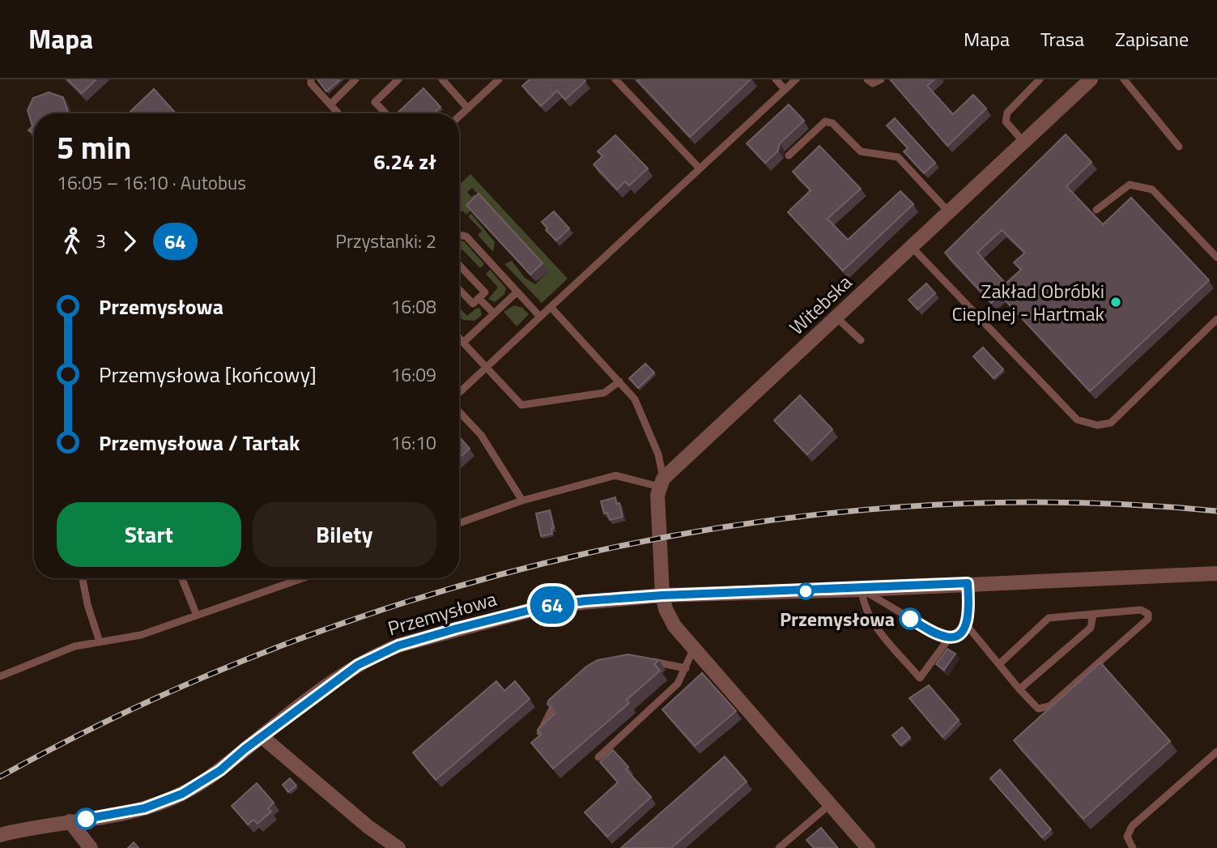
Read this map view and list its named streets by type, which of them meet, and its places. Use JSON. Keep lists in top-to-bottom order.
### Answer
{
  "streets": {
    "street": ["Witebska", "Przemysłowa"]
  },
  "places": ["Zakład Obróbki Cieplnej - Hartmak", "Przemysłowa"],
  "lines": ["bus line 64"],
  "page": {
    "header": "Mapa",
    "nav": ["Mapa", "Trasa", "Zapisane"],
    "on_map": "64",
    "heading": ["5 min", "16:05 – 16:10 · Autobus", "6.24 zł"],
    "legs": ["3", "64", "Przystanki: 2"],
    "list": [
      {
        "name": "Przemysłowa",
        "value": "16:08"
      },
      {
        "name": "Przemysłowa [końcowy]",
        "value": "16:09"
      },
      {
        "name": "Przemysłowa / Tartak",
        "value": "16:10"
      }
    ],
    "buttons": ["Start", "Bilety"]
  }
}
